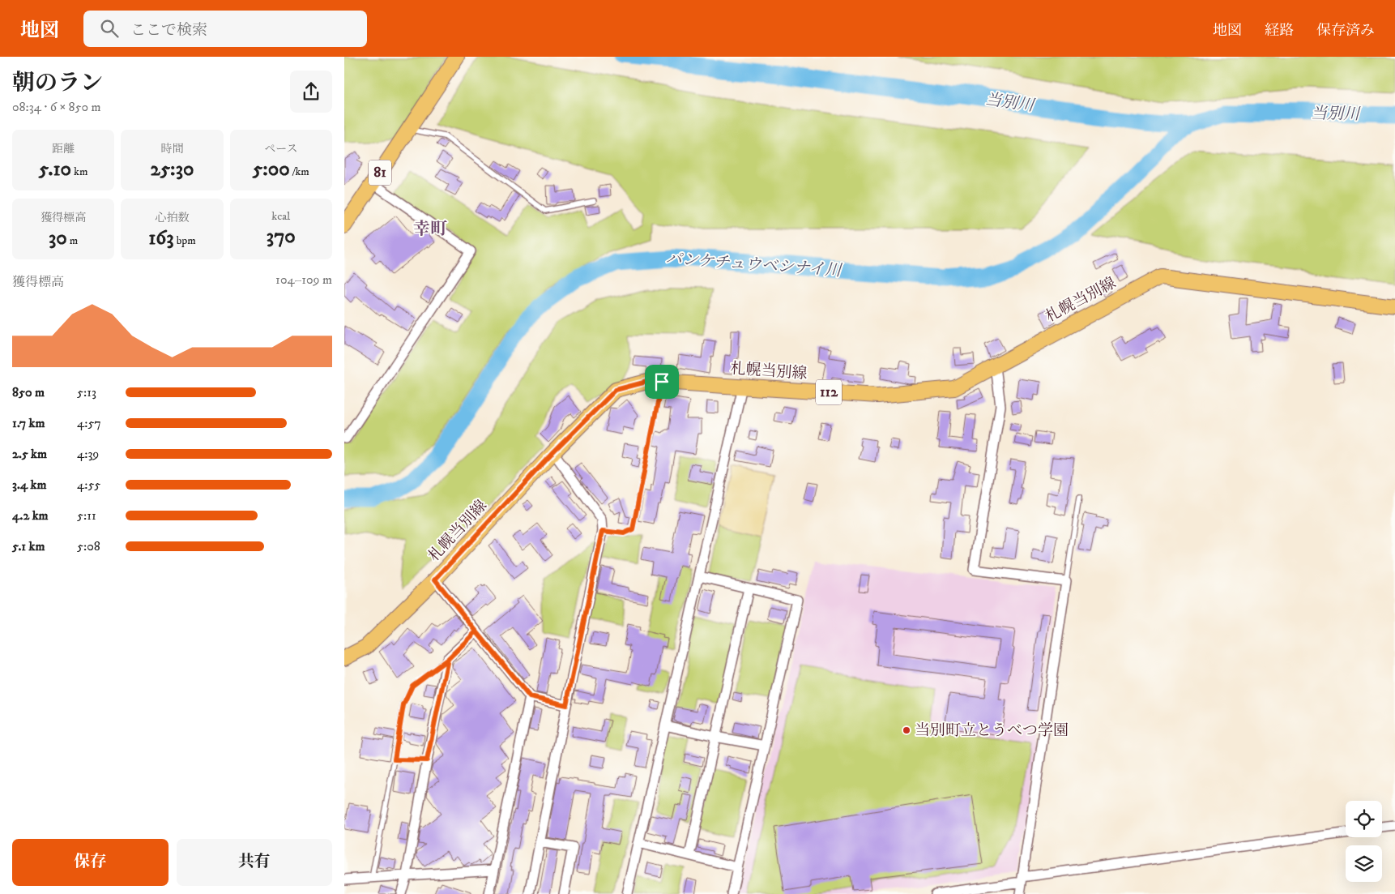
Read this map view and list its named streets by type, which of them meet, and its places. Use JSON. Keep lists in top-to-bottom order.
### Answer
{
  "streets": {
    "main road": ["81", "札幌当別線", "112"]
  },
  "districts": ["幸町"],
  "water": ["当別川", "パンケチュウベシナイ川"],
  "places": ["当別町立とうべつ学園"],
  "page": {
    "header": "地図",
    "search": "ここで検索",
    "nav": ["地図", "経路", "保存済み"],
    "heading": ["朝のラン", "08:34 · 6 × 850 m"],
    "stats": [
      ["距離", "5.10 km"],
      ["時間", "25:30"],
      ["ペース", "5:00 /km"],
      ["獲得標高", "30 m"],
      ["心拍数", "163 bpm"],
      ["kcal", "370"]
    ],
    "chart": ["獲得標高", "104–109 m"],
    "list": [
      {
        "name": "850 m",
        "note": "5:13"
      },
      {
        "name": "1.7 km",
        "note": "4:57"
      },
      {
        "name": "2.5 km",
        "note": "4:39"
      },
      {
        "name": "3.4 km",
        "note": "4:55"
      },
      {
        "name": "4.2 km",
        "note": "5:11"
      },
      {
        "name": "5.1 km",
        "note": "5:08"
      }
    ],
    "buttons": ["保存", "共有"]
  }
}
